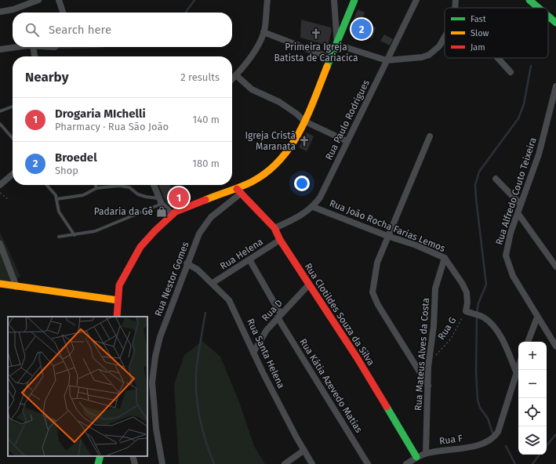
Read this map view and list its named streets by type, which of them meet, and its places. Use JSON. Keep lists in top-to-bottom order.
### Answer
{
  "streets": {
    "street": [
      "Rua Paulo Rodrigues",
      "Rua Alfredo Couto Teixeira",
      "Rua João Rocha Farias Lemos",
      "Rua Helena",
      "Rua Nestor Gomes",
      "Rua D",
      "Rua Clotildes Souza da Silva",
      "Rua Santa Helena",
      "Rua Mateus Alves da Costa",
      "Rua Kátia Azevedo Matias",
      "Rua F"
    ],
    "path": ["Rua G"]
  },
  "crossings": [
    ["Rua Paulo Rodrigues", "Rua João Rocha Farias Lemos"],
    ["Rua Paulo Rodrigues", "Rua Clotildes Souza da Silva"],
    ["Rua João Rocha Farias Lemos", "Rua G"],
    ["Rua João Rocha Farias Lemos", "Rua Mateus Alves da Costa"],
    ["Rua Helena", "Rua Clotildes Souza da Silva"],
    ["Rua Helena", "Rua Santa Helena"],
    ["Rua Helena", "Rua Kátia Azevedo Matias"],
    ["Rua Nestor Gomes", "Rua Clotildes Souza da Silva"],
    ["Rua Nestor Gomes", "Rua Santa Helena"],
    ["Rua D", "Rua Clotildes Souza da Silva"],
    ["Rua D", "Rua Santa Helena"],
    ["Rua D", "Rua Kátia Azevedo Matias"],
    ["Rua Clotildes Souza da Silva", "Rua F"],
    ["Rua G", "Rua Mateus Alves da Costa"],
    ["Rua Mateus Alves da Costa", "Rua F"]
  ],
  "places": {
    "church": ["Primeira Igreja Batista de Cariacica", "Igreja Cristã Maranata"],
    "shop": ["Padaria da Gê"]
  },
  "legend": ["Fast", "Slow", "Jam"],
  "page": {
    "search": "Search here",
    "pins": ["2", "1"],
    "heading": ["Nearby", "2 results"],
    "list": [
      {
        "mark": "1",
        "name": "Drogaria MIchelli",
        "note": "Pharmacy · Rua São João",
        "value": "140 m"
      },
      {
        "mark": "2",
        "name": "Broedel",
        "note": "Shop",
        "value": "180 m"
      }
    ],
    "map_buttons": ["+", "−"]
  }
}
